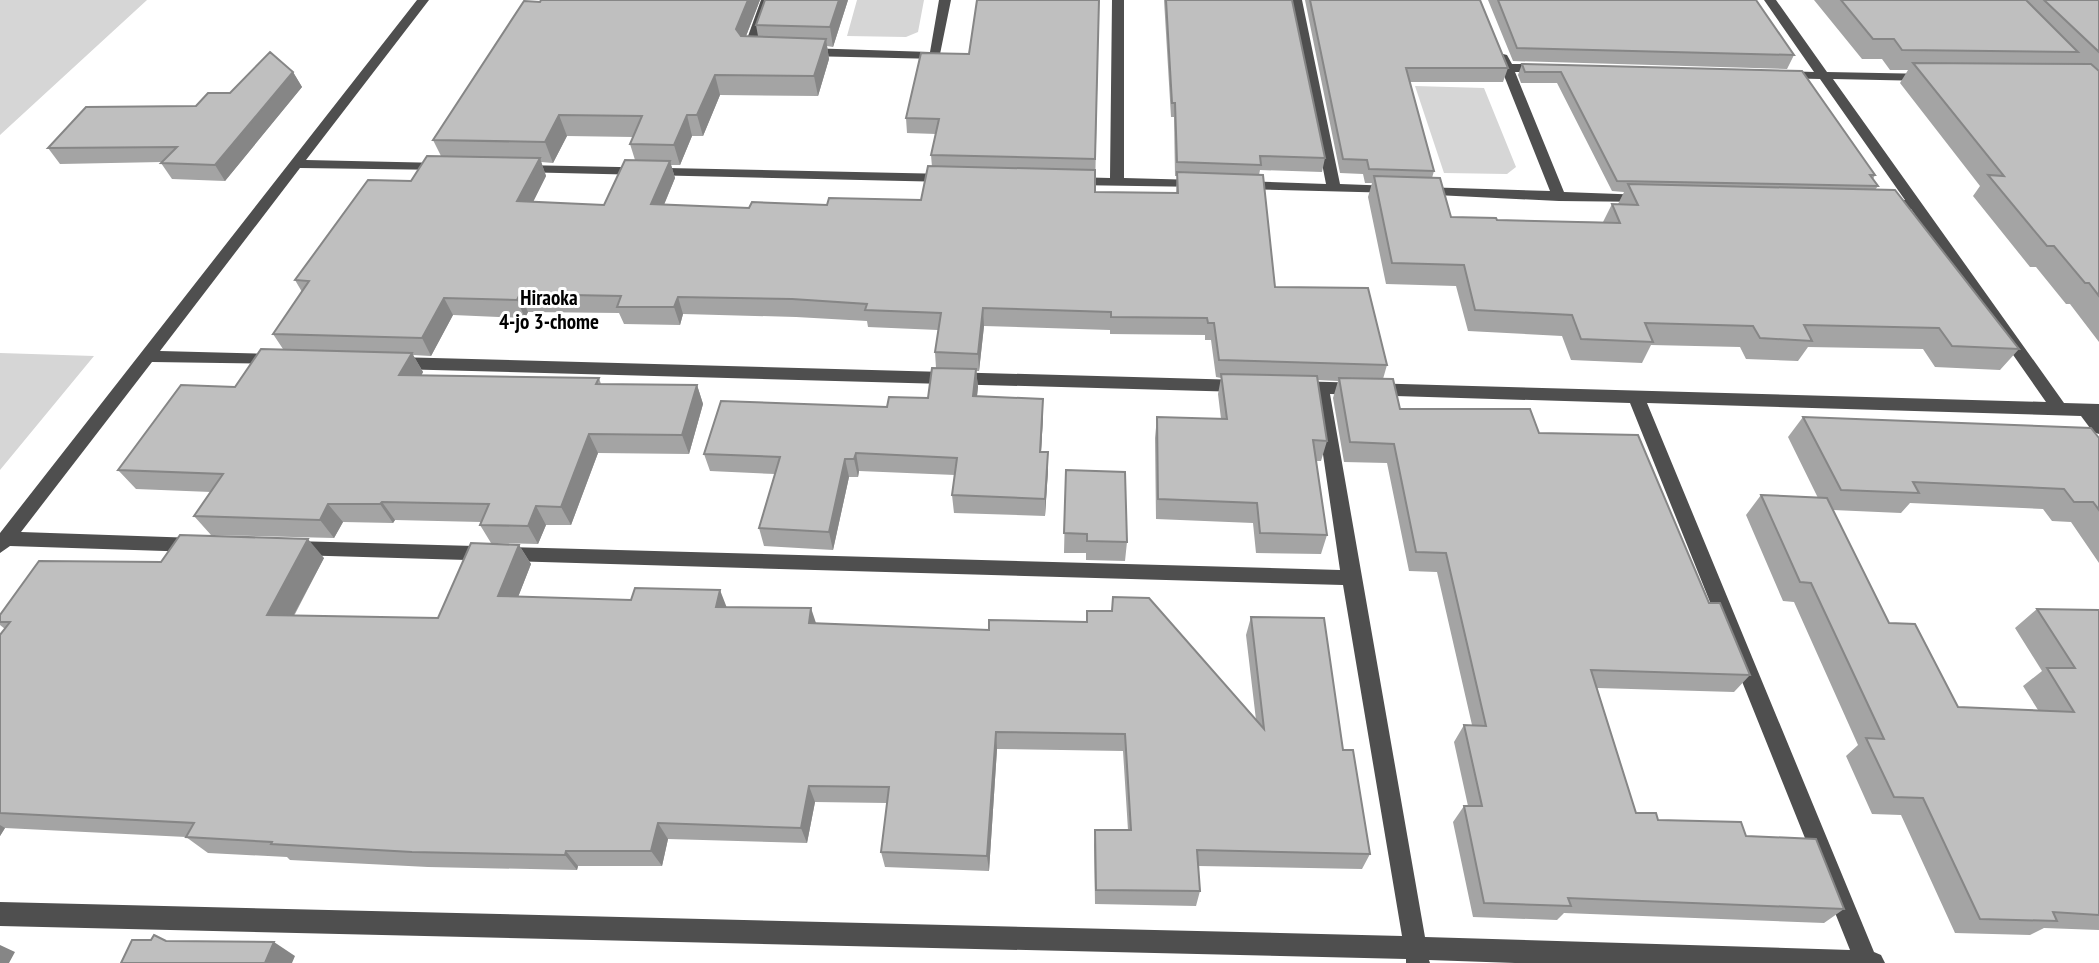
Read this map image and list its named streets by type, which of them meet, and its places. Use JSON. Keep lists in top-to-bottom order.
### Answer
{
  "districts": ["Hiraoka 4-jo 3-chome"]
}
